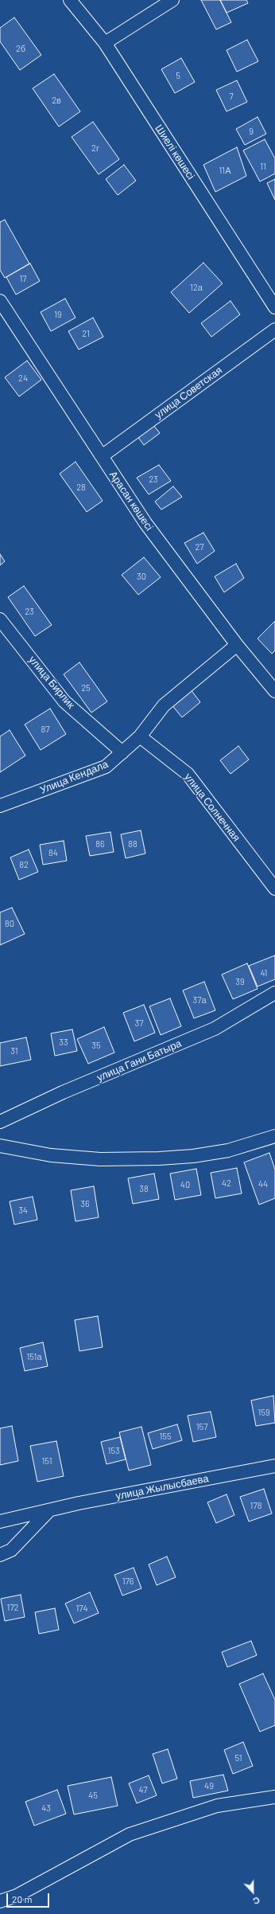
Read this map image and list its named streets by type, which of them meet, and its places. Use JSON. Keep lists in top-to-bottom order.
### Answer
{
  "streets": {
    "street": [
      "Шиелі көшесі",
      "улица Советская",
      "Арасан көшесі",
      "улица Бирлик",
      "Улица Кендала",
      "улица Солнечная",
      "улица Гани Батыра",
      "улица Жылысбаева"
    ]
  },
  "crossings": [
    ["улица Советская", "Арасан көшесі"],
    ["Арасан көшесі", "Улица Кендала"],
    ["улица Бирлик", "Улица Кендала"],
    ["Улица Кендала", "улица Солнечная"]
  ],
  "house_numbers": [
    "2б",
    "5",
    "7",
    "2в",
    "9",
    "2г",
    "11",
    "11А",
    "17",
    "12а",
    "19",
    "21",
    "24",
    "23",
    "28",
    "27",
    "30",
    "23",
    "25",
    "87",
    "86",
    "88",
    "84",
    "82",
    "80",
    "41",
    "39",
    "37а",
    "37",
    "33",
    "35",
    "31",
    "42",
    "44",
    "40",
    "38",
    "36",
    "34",
    "151а",
    "159",
    "157",
    "155",
    "153",
    "151",
    "178",
    "176",
    "172",
    "174",
    "51",
    "49",
    "47",
    "45",
    "43"
  ],
  "scale_bar": "20 m",
  "north": "bottom"
}
